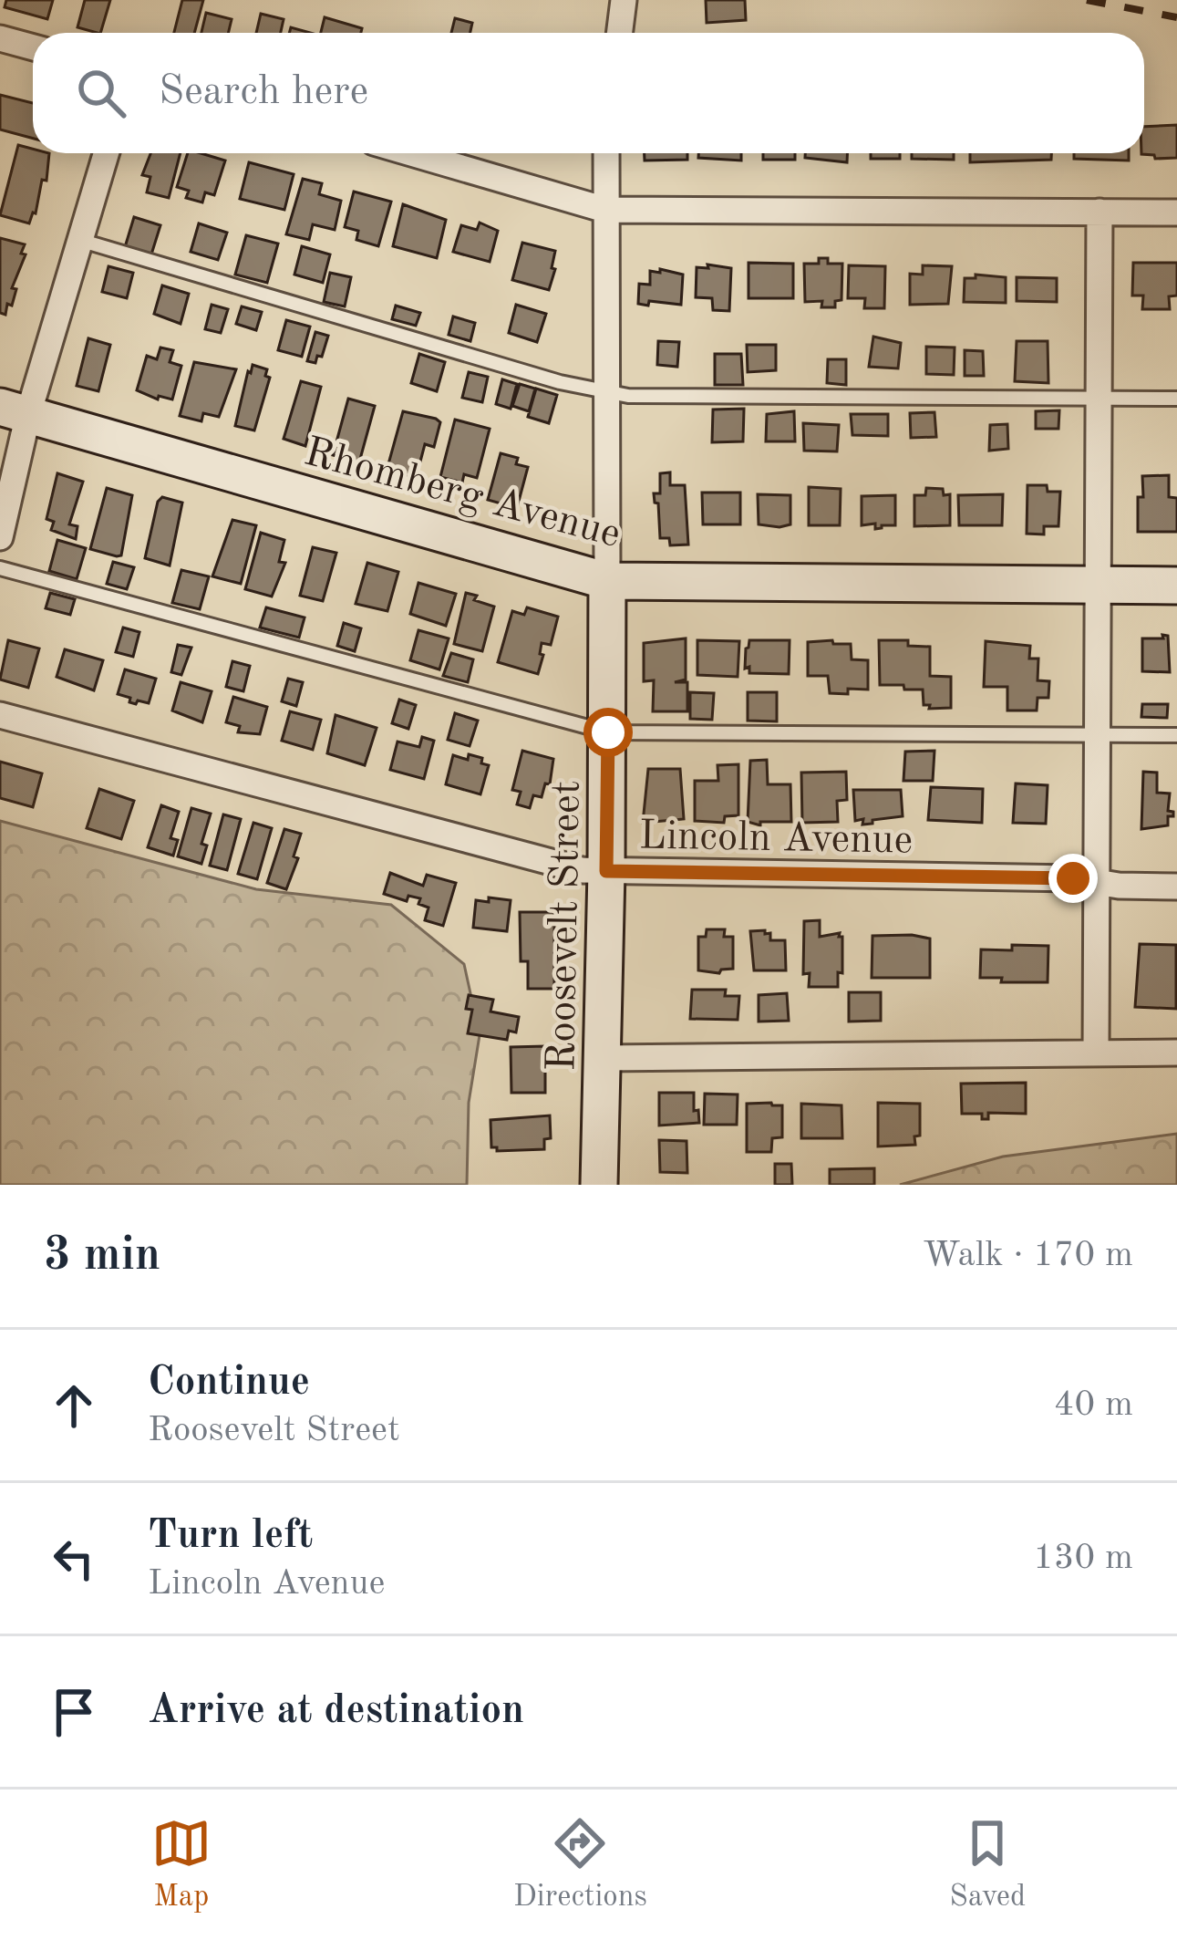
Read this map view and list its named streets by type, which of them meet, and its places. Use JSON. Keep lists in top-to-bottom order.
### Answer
{
  "streets": {
    "street": ["Rhomberg Avenue", "Lincoln Avenue", "Roosevelt Street"]
  },
  "crossings": [
    ["Rhomberg Avenue", "Roosevelt Street"],
    ["Lincoln Avenue", "Roosevelt Street"]
  ],
  "page": {
    "search": "Search here",
    "heading": ["3 min", "Walk · 170 m"],
    "list": [
      ["Continue", "Roosevelt Street", "40 m"],
      ["Turn left", "Lincoln Avenue", "130 m"],
      "Arrive at destination"
    ],
    "nav": ["Map", "Directions", "Saved"]
  }
}
